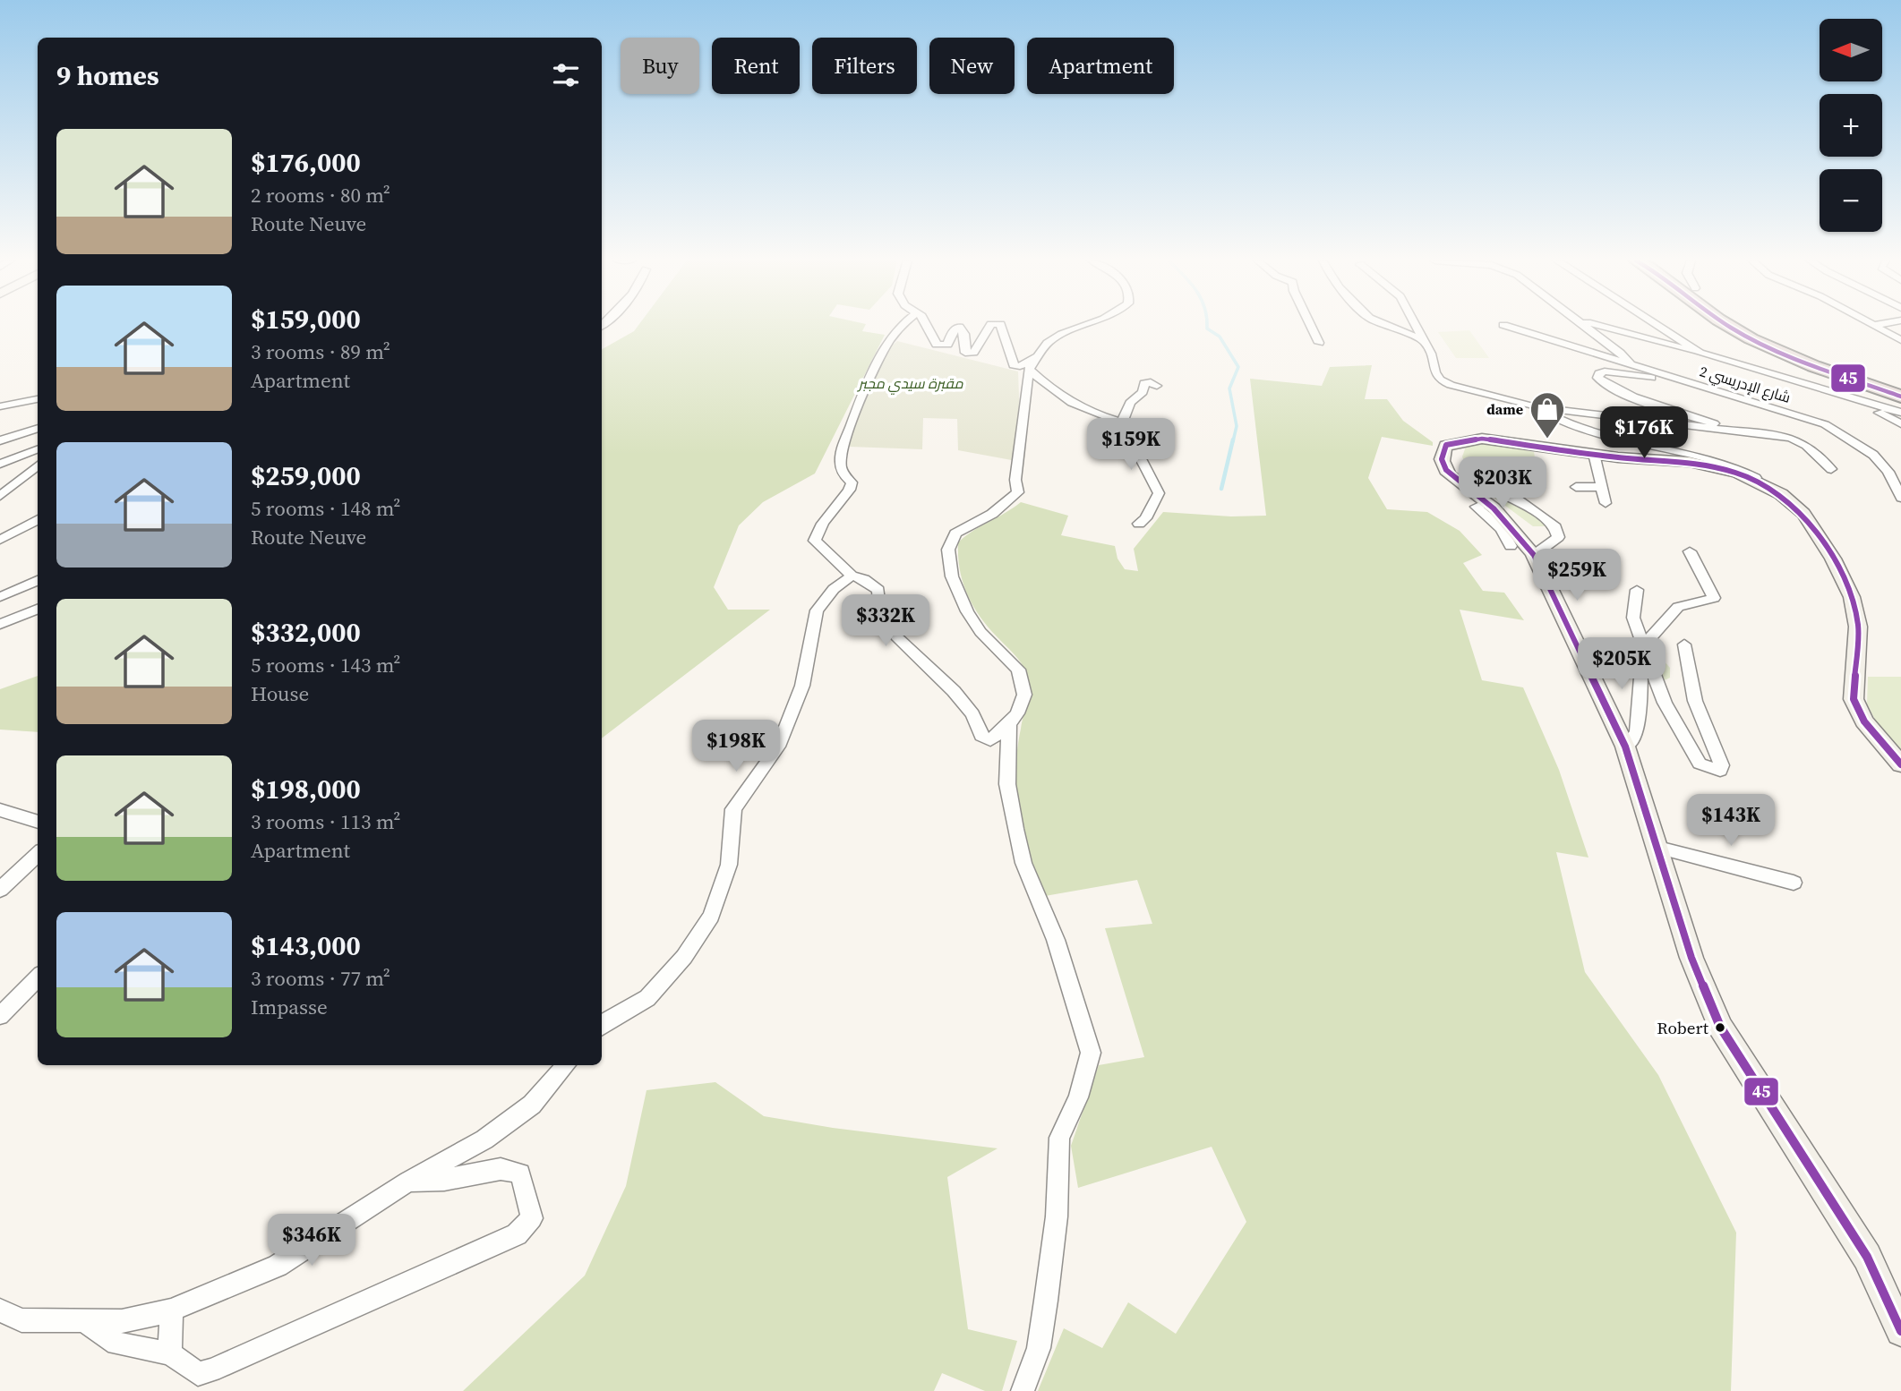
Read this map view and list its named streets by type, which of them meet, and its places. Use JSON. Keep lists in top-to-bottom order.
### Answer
{
  "streets": {
    "street": ["شارع الإدريسي 2"]
  },
  "parks": ["مقبرة سيدي مجبر"],
  "places": {
    "shop": ["dame"],
    "other": ["Robert"]
  },
  "lines": ["transit line 45"],
  "north": "left",
  "page": {
    "map_buttons": ["+", "−"],
    "chip": [
      "Buy",
      "Rent",
      "Filters",
      "New",
      "Apartment"
    ],
    "heading": "9 homes",
    "list": [
      {
        "name": "$176,000",
        "note": "2 rooms · 80 m² · Route Neuve"
      },
      {
        "name": "$159,000",
        "note": "3 rooms · 89 m² · Apartment"
      },
      {
        "name": "$259,000",
        "note": "5 rooms · 148 m² · Route Neuve"
      },
      {
        "name": "$332,000",
        "note": "5 rooms · 143 m² · House"
      },
      {
        "name": "$198,000",
        "note": "3 rooms · 113 m² · Apartment"
      },
      {
        "name": "$143,000",
        "note": "3 rooms · 77 m² · Impasse"
      }
    ],
    "price": [
      "$176K",
      "$159K",
      "$203K",
      "$259K",
      "$332K",
      "$205K",
      "$198K",
      "$143K",
      "$346K"
    ]
  }
}
